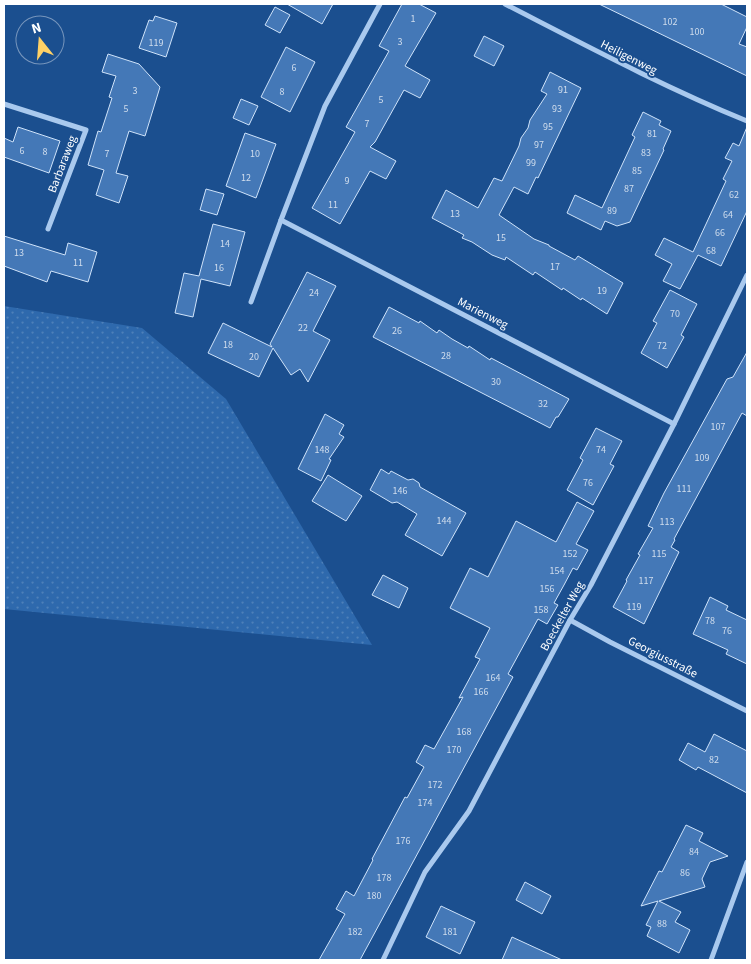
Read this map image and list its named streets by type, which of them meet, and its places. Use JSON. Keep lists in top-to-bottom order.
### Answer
{
  "streets": {
    "street": [
      "Heiligenweg",
      "Barbaraweg",
      "Marienweg",
      "Boeckelter Weg",
      "Georgiusstraße"
    ]
  },
  "crossings": [
    ["Marienweg", "Boeckelter Weg"],
    ["Boeckelter Weg", "Georgiusstraße"]
  ],
  "house_numbers": [
    "1",
    "102",
    "100",
    "3",
    "119",
    "6",
    "91",
    "3",
    "8",
    "5",
    "5",
    "93",
    "7",
    "95",
    "81",
    "97",
    "6",
    "8",
    "83",
    "7",
    "10",
    "99",
    "85",
    "12",
    "9",
    "87",
    "62",
    "11",
    "89",
    "13",
    "64",
    "66",
    "15",
    "14",
    "68",
    "13",
    "11",
    "17",
    "16",
    "19",
    "24",
    "70",
    "22",
    "26",
    "18",
    "72",
    "28",
    "20",
    "30",
    "32",
    "107",
    "148",
    "74",
    "109",
    "76",
    "111",
    "146",
    "144",
    "113",
    "152",
    "115",
    "154",
    "117",
    "156",
    "119",
    "158",
    "78",
    "76",
    "164",
    "166",
    "168",
    "170",
    "82",
    "172",
    "174",
    "176",
    "84",
    "86",
    "178",
    "180",
    "88",
    "182",
    "181"
  ],
  "north": "top"
}
